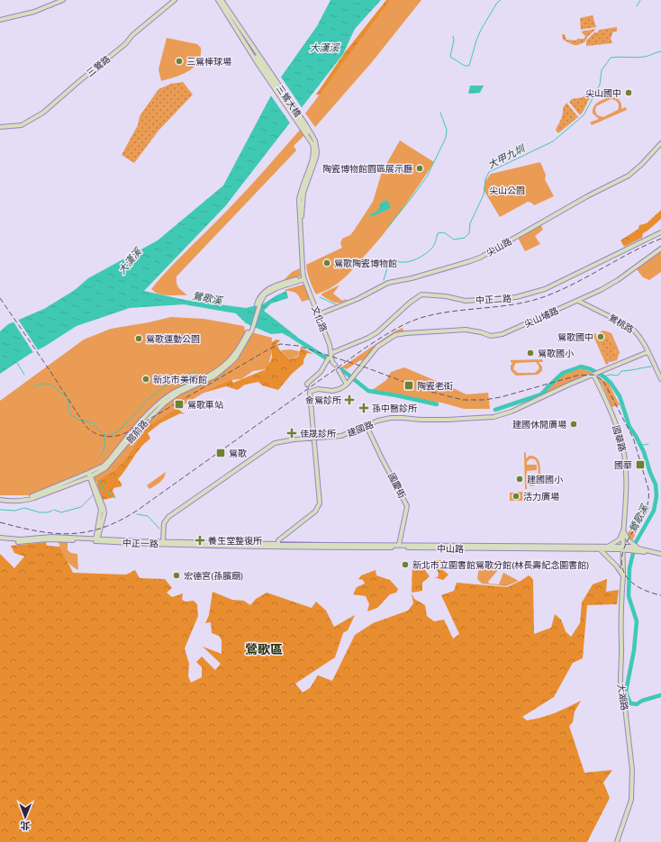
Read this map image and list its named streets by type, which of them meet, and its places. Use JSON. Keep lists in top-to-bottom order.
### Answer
{
  "streets": {
    "street": [
      "三鶯路",
      "三鶯大橋",
      "尖山路",
      "中正二路",
      "尖山埔路",
      "文化路",
      "鶯桃路",
      "建國路",
      "館前路",
      "國華路",
      "國慶街",
      "中正一路",
      "中山路",
      "大湖路"
    ]
  },
  "crossings": [
    ["三鶯大橋", "文化路"],
    ["尖山路", "文化路"],
    ["中正二路", "文化路"],
    ["尖山埔路", "鶯桃路"],
    ["文化路", "館前路"],
    ["鶯桃路", "建國路"],
    ["建國路", "國華路"],
    ["建國路", "國慶街"],
    ["建國路", "中正一路"],
    ["國華路", "中山路"],
    ["國華路", "大湖路"],
    ["國慶街", "中山路"],
    ["中正一路", "中山路"],
    ["中山路", "大湖路"]
  ],
  "districts": ["鶯歌區"],
  "water": ["大漢溪", "大甲九圳", "鶯歌溪"],
  "parks": ["尖山公園"],
  "places": {
    "other": [
      "三鶯棒球場",
      "尖山國中",
      "陶瓷博物館園區展示廳",
      "鶯歌陶瓷博物館",
      "鶯歌國中",
      "鶯歌運動公園",
      "鶯歌國小",
      "新北市美術館",
      "建國休閒廣場",
      "建國國小",
      "活力廣場",
      "新北市立圖書館鶯歌分館(林長壽紀念圖書館)",
      "宏德宮(孫臏廟)"
    ],
    "transit": [
      "陶瓷老街",
      "鶯歌車站",
      "鶯歌",
      "國華"
    ],
    "health": [
      "金鶯診所",
      "孫中醫診所",
      "佳晟診所",
      "養生堂整復所"
    ]
  },
  "north": "bottom"
}
